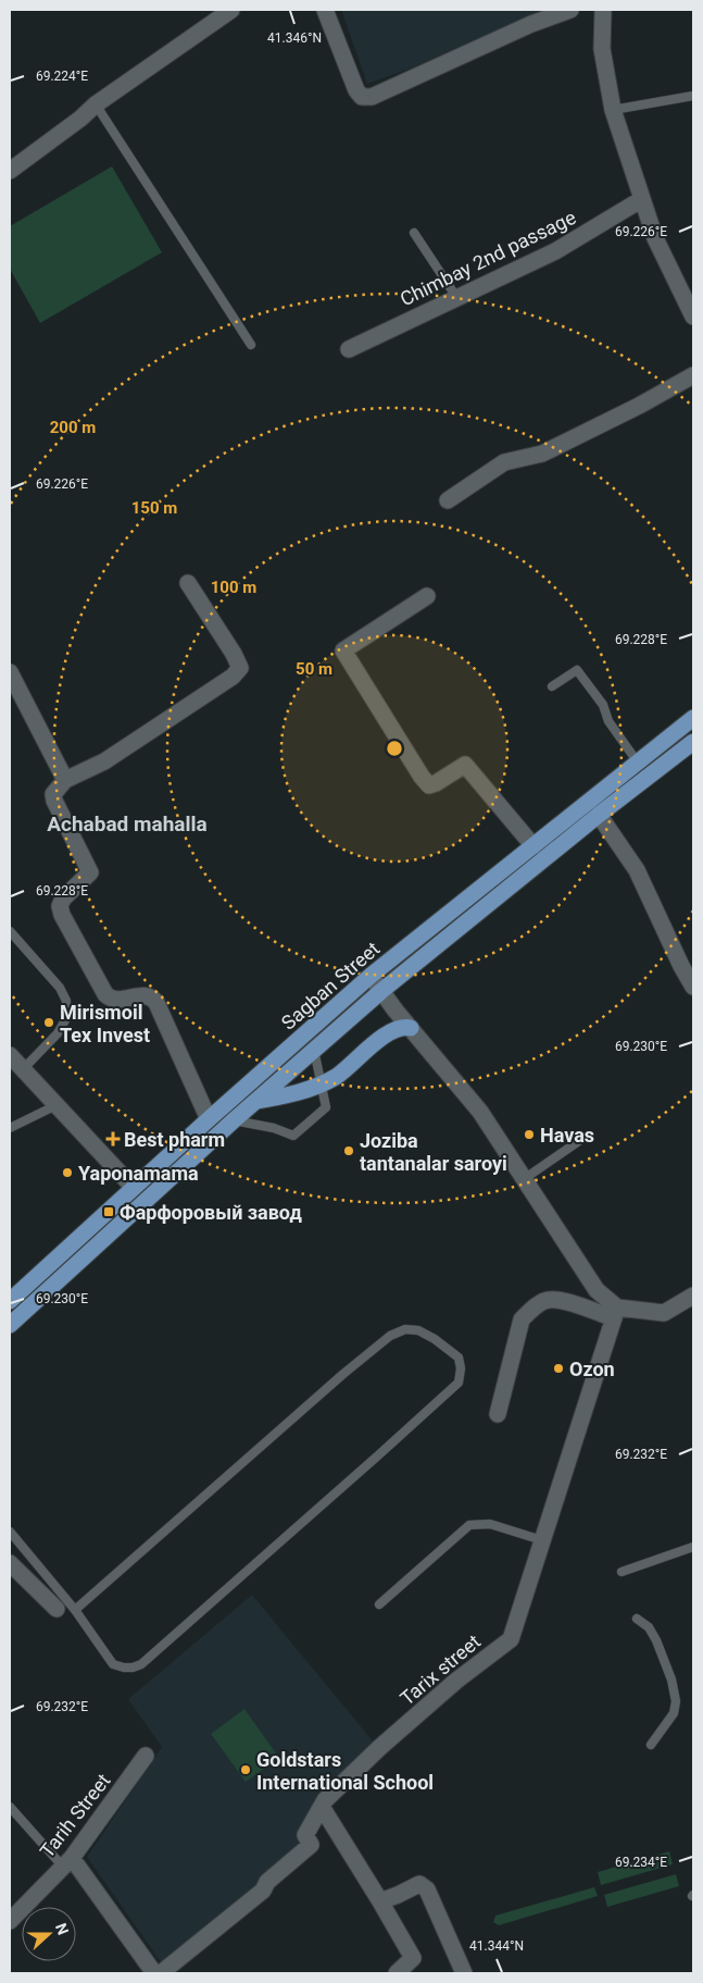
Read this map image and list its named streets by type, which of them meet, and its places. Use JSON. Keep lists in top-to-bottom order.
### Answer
{
  "streets": {
    "main road": ["Sagban Street"],
    "street": ["Chimbay 2nd passage", "Tarix street", "Tarih Street"]
  },
  "districts": ["Achabad mahalla"],
  "places": {
    "other": [
      "Mirismoil Tex Invest",
      "Havas",
      "Joziba tantanalar saroyi",
      "Yaponamama",
      "Ozon",
      "Goldstars International School"
    ],
    "health": ["Best pharm"],
    "transit": ["Фарфоровый завод"]
  },
  "north": "right",
  "coordinates": [
    "41.346°N",
    "69.224°E",
    "69.226°E",
    "69.228°E",
    "69.230°E",
    "69.232°E",
    "69.234°E",
    "41.344°N"
  ],
  "rings": [
    "200 m",
    "150 m",
    "100 m",
    "50 m"
  ]
}
